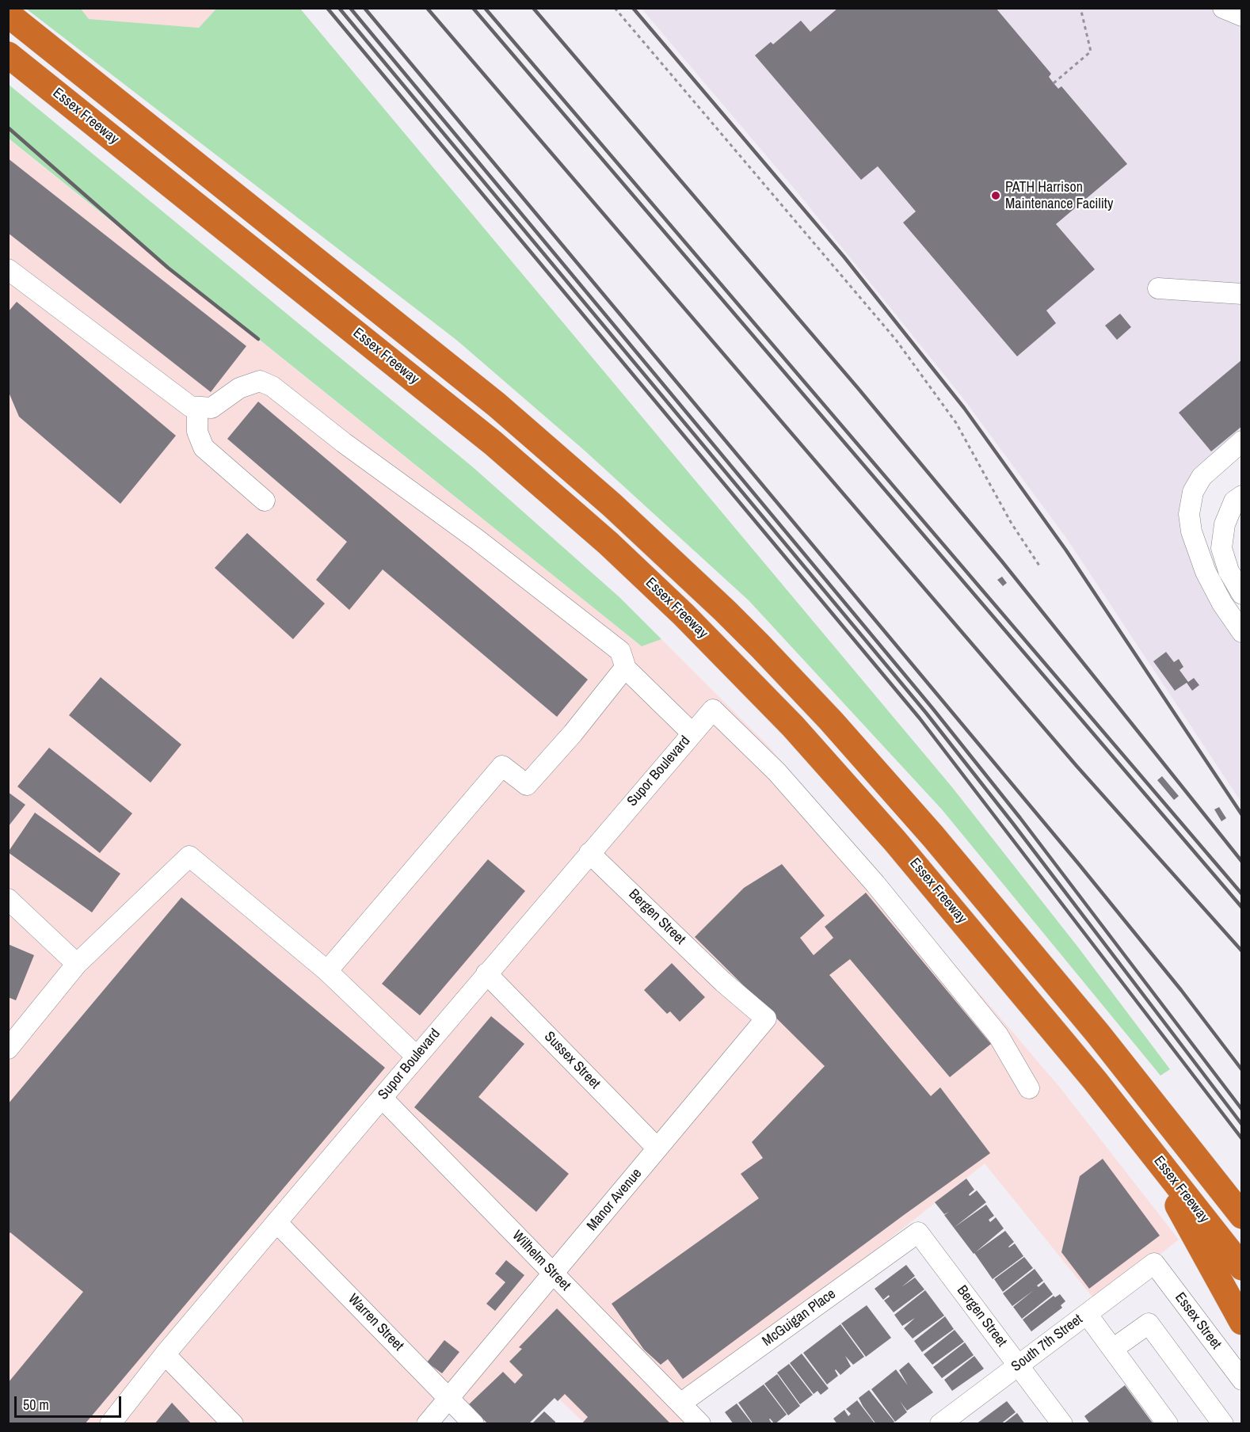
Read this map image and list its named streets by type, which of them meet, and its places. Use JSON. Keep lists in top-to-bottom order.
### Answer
{
  "streets": {
    "highway": ["Essex Freeway"],
    "street": [
      "Supor Boulevard",
      "Bergen Street",
      "Sussex Street",
      "Manor Avenue",
      "Wilhelm Street",
      "McGuigan Place",
      "Essex Street",
      "Warren Street",
      "South 7th Street"
    ]
  },
  "crossings": [
    ["Supor Boulevard", "Bergen Street"],
    ["Supor Boulevard", "Sussex Street"],
    ["Supor Boulevard", "Wilhelm Street"],
    ["Supor Boulevard", "Warren Street"],
    ["Bergen Street", "Manor Avenue"],
    ["Bergen Street", "McGuigan Place"],
    ["Bergen Street", "South 7th Street"],
    ["Sussex Street", "Manor Avenue"],
    ["Manor Avenue", "Wilhelm Street"],
    ["Manor Avenue", "Warren Street"],
    ["Wilhelm Street", "McGuigan Place"],
    ["Essex Street", "South 7th Street"]
  ],
  "places": ["PATH Harrison Maintenance Facility"],
  "scale_bar": "50 m"
}
